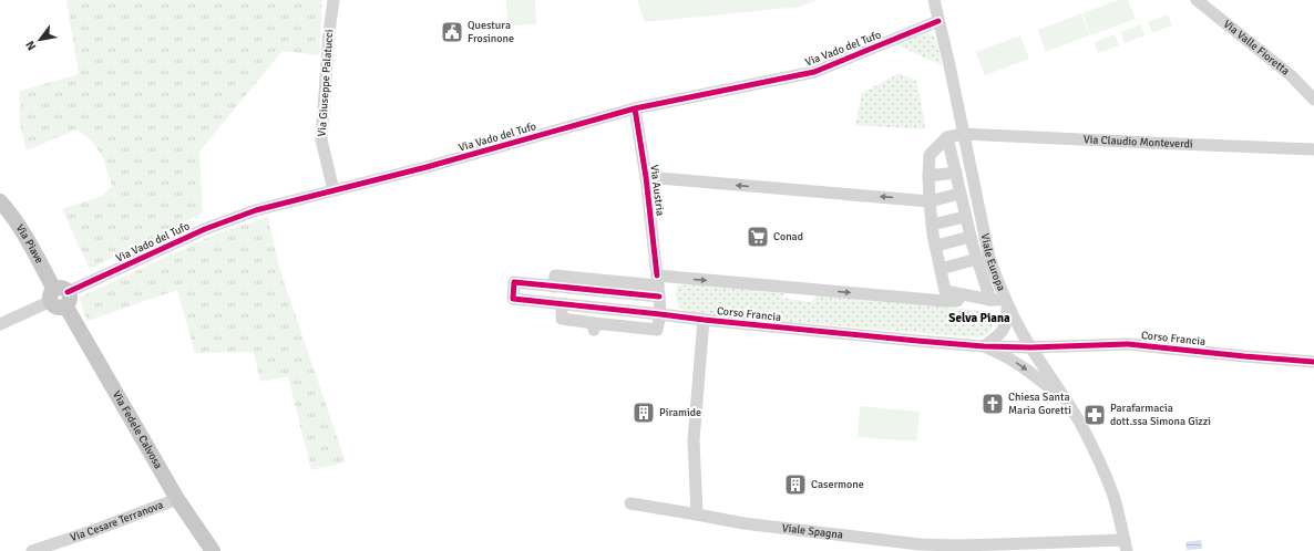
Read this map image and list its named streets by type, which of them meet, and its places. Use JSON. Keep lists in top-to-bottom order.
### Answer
{
  "streets": {
    "main road": ["Via Piave", "Via Fedele Calvosa"],
    "street": [
      "Via Valle Fioretta",
      "Via Vado del Tufo",
      "Via Giuseppe Palatucci",
      "Via Claudio Monteverdi",
      "Via Austria",
      "Viale Europa",
      "Corso Francia",
      "Via Cesare Terranova",
      "Viale Spagna"
    ]
  },
  "crossings": [
    ["Via Vado del Tufo", "Via Giuseppe Palatucci"],
    ["Via Vado del Tufo", "Via Austria"],
    ["Via Vado del Tufo", "Via Piave"],
    ["Via Vado del Tufo", "Viale Europa"],
    ["Via Vado del Tufo", "Via Fedele Calvosa"],
    ["Via Claudio Monteverdi", "Viale Europa"],
    ["Via Austria", "Corso Francia"],
    ["Via Piave", "Via Fedele Calvosa"],
    ["Viale Europa", "Corso Francia"],
    ["Viale Europa", "Viale Spagna"],
    ["Via Fedele Calvosa", "Via Cesare Terranova"]
  ],
  "districts": ["Selva Piana"],
  "places": {
    "public building": ["Questura Frosinone"],
    "supermarket": ["Conad"],
    "church": ["Chiesa Santa Maria Goretti"],
    "building": ["Piramide", "Casermone"],
    "pharmacy": ["Parafarmacia dott.ssa Simona Gizzi"]
  },
  "north": "bottom left"
}
